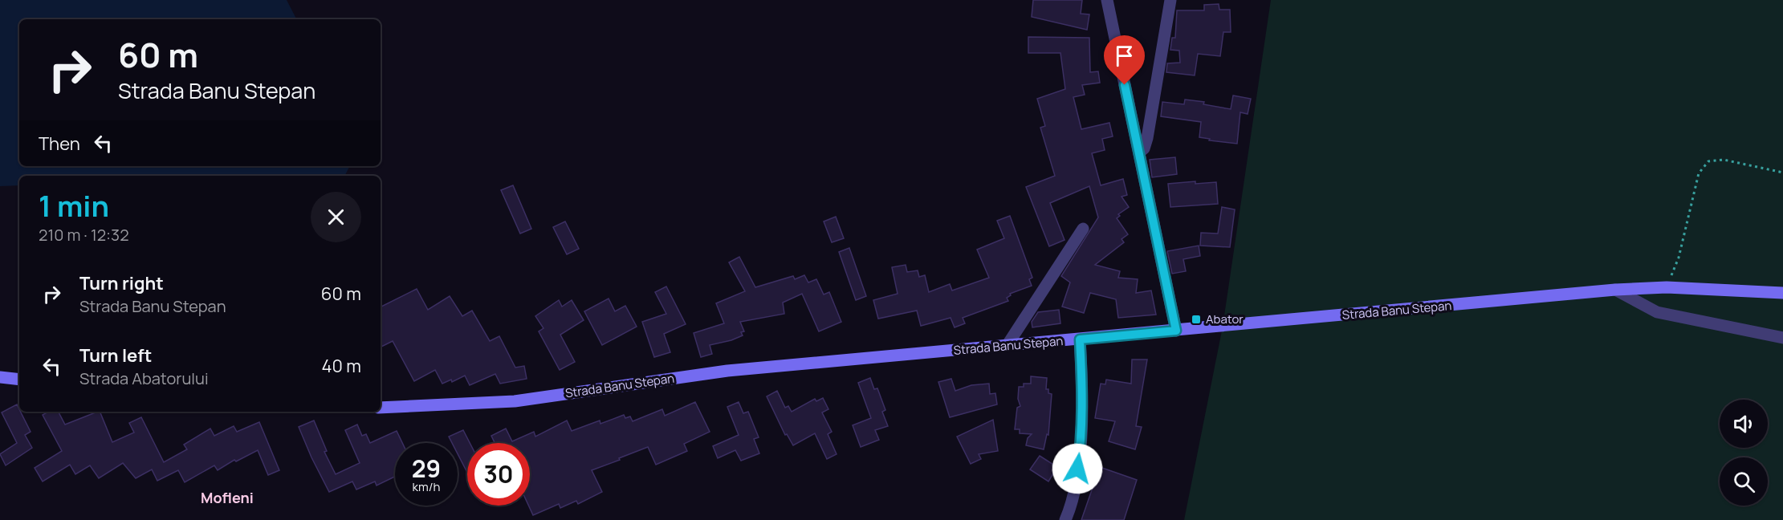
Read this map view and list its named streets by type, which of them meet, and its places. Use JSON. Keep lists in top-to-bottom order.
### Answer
{
  "streets": {
    "main road": ["Strada Banu Stepan"]
  },
  "districts": ["Mofleni"],
  "places": {
    "transit": ["Abator"]
  },
  "page": {
    "turn": ["60 m", "Strada Banu Stepan"],
    "then": "Then",
    "heading": ["1 min", "210 m · 12:32"],
    "list": [
      {
        "name": "Turn right",
        "note": "Strada Banu Stepan",
        "value": "60 m"
      },
      {
        "name": "Turn left",
        "note": "Strada Abatorului",
        "value": "40 m"
      }
    ],
    "speed": "29 km/h",
    "limit": "30"
  }
}
